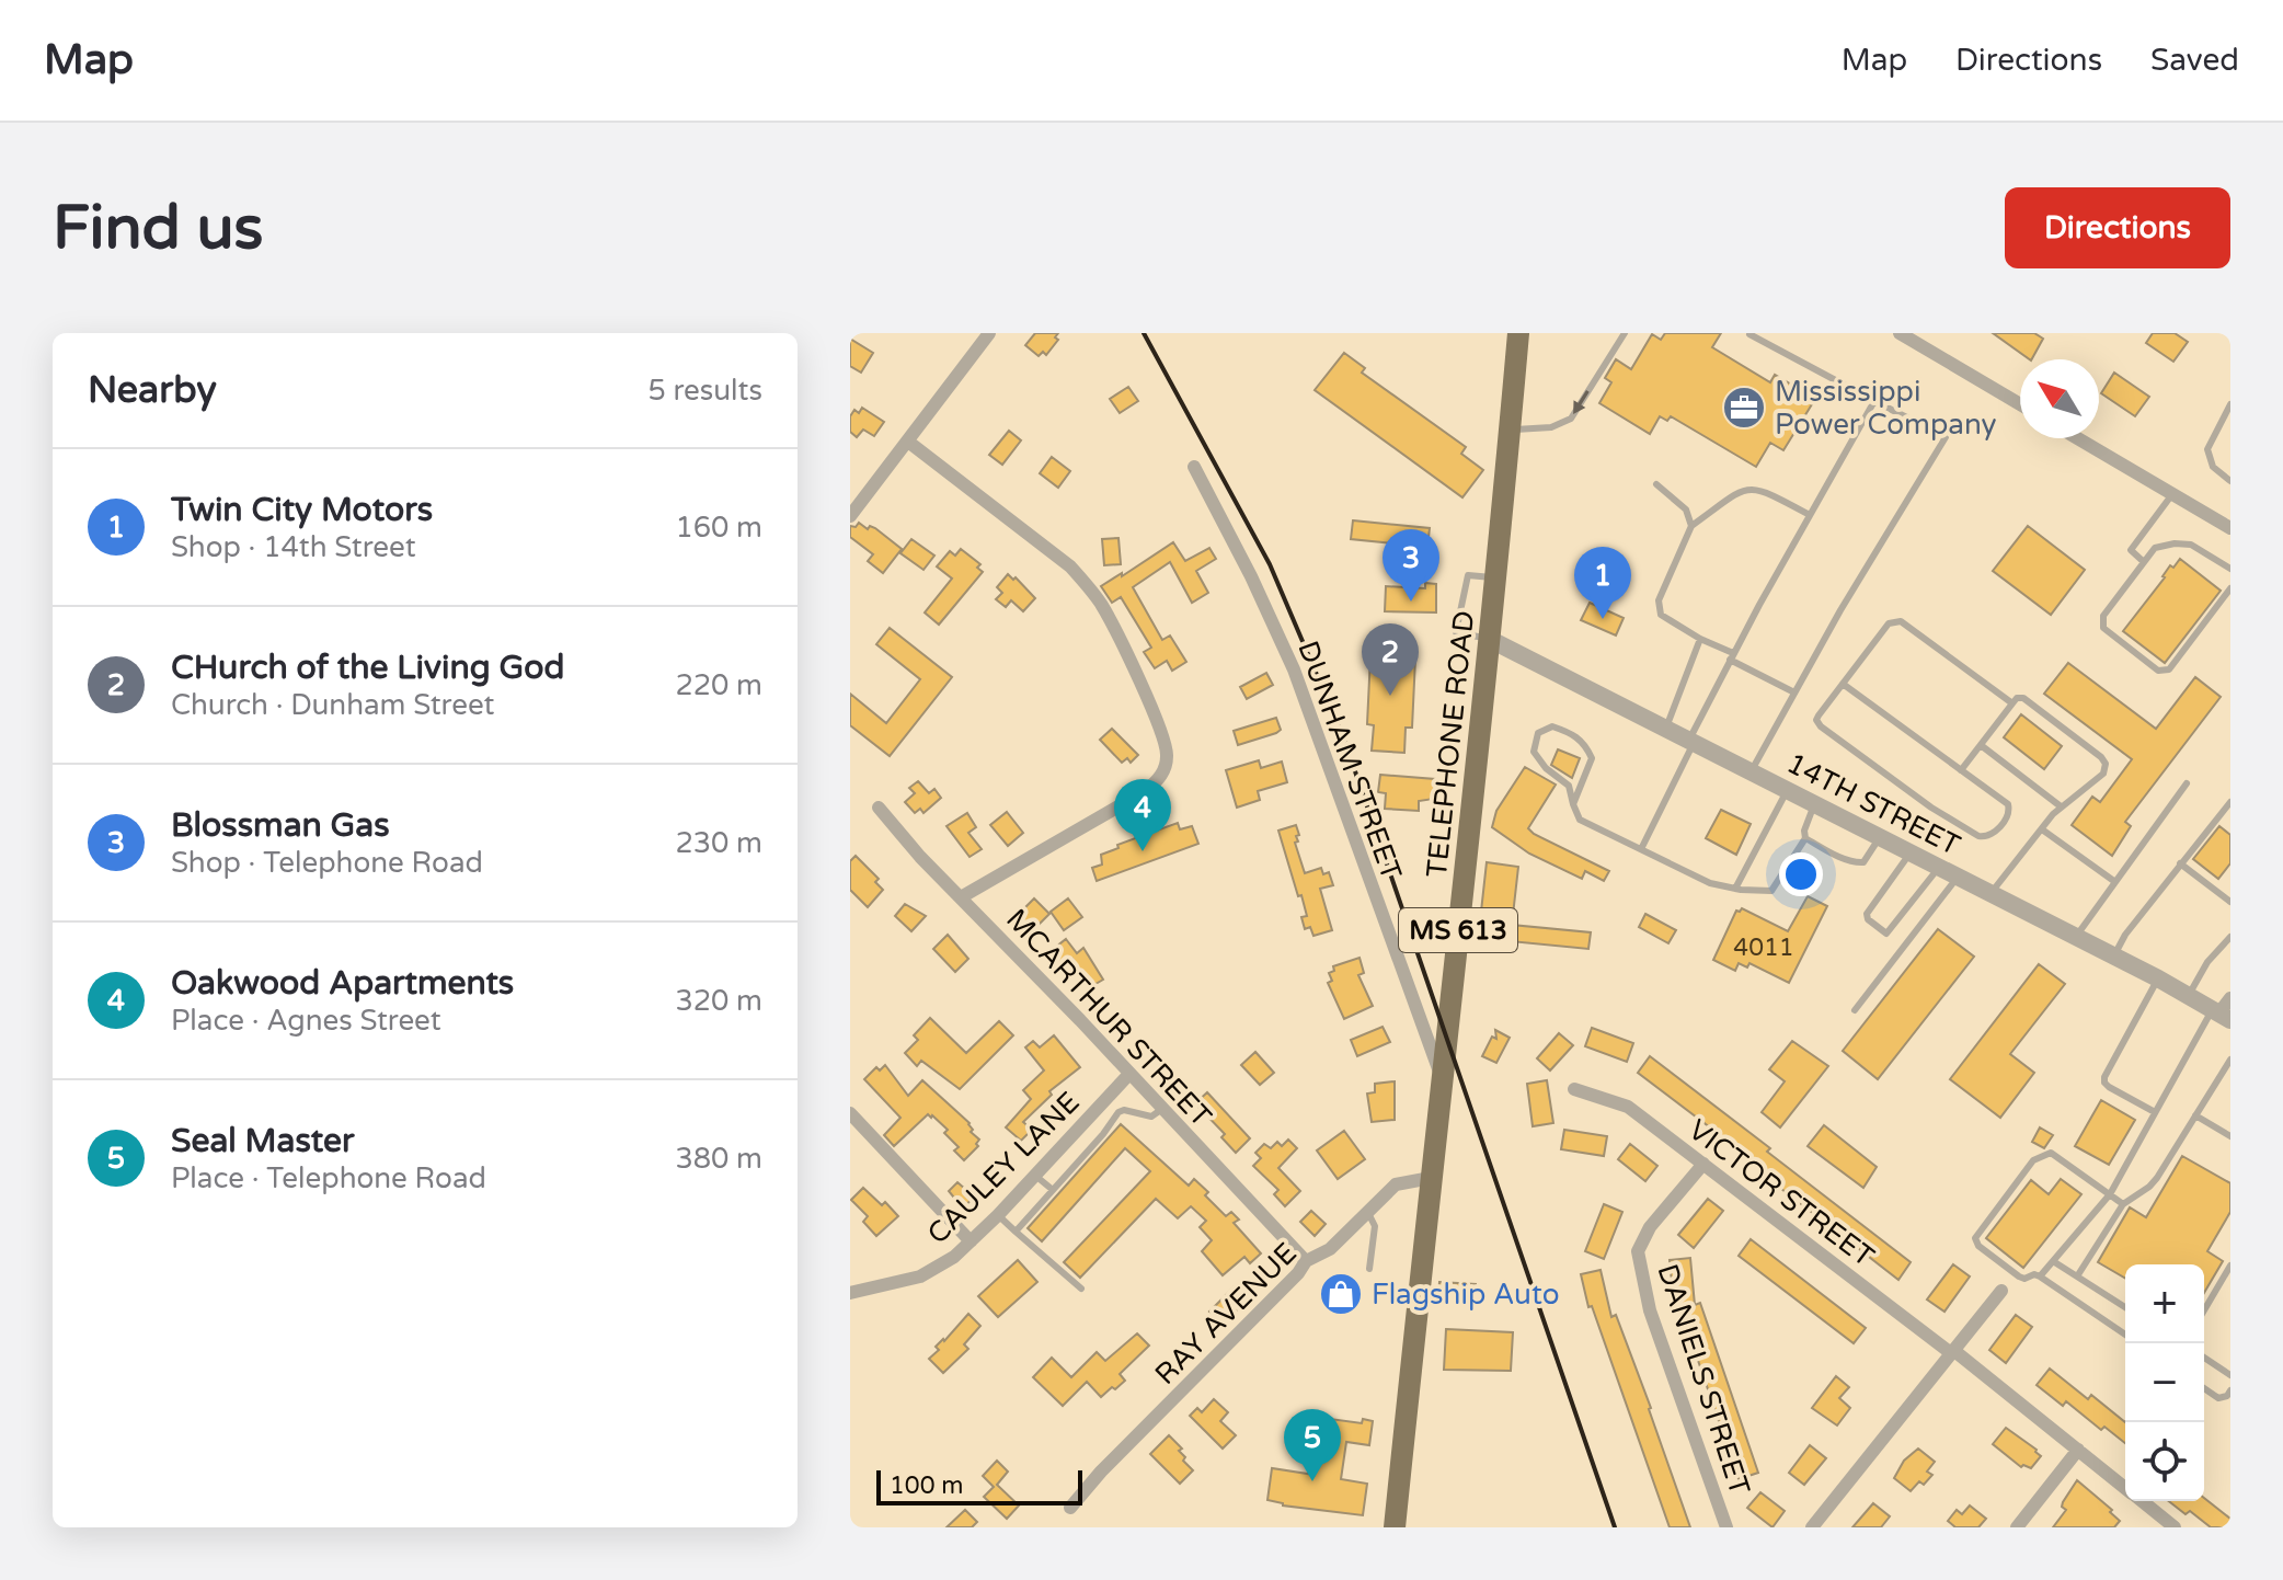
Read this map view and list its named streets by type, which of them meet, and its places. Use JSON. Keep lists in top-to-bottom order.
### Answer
{
  "streets": {
    "main road": ["TELEPHONE ROAD", "MS 613"],
    "street": [
      "DUNHAM STREET",
      "14TH STREET",
      "MCARTHUR STREET",
      "CAULEY LANE",
      "VICTOR STREET",
      "RAY AVENUE",
      "DANIELS STREET"
    ]
  },
  "crossings": [
    ["TELEPHONE ROAD", "DUNHAM STREET"],
    ["TELEPHONE ROAD", "14TH STREET"],
    ["TELEPHONE ROAD", "RAY AVENUE"],
    ["MCARTHUR STREET", "CAULEY LANE"],
    ["MCARTHUR STREET", "RAY AVENUE"],
    ["VICTOR STREET", "DANIELS STREET"]
  ],
  "places": {
    "office": ["Mississippi Power Company"],
    "shop": ["Flagship Auto"]
  },
  "house_numbers": ["4011"],
  "scale_bar": "100 m",
  "north": "top left",
  "page": {
    "header": "Map",
    "nav": ["Map", "Directions", "Saved"],
    "buttons": "Directions",
    "title": "Find us",
    "heading": ["Nearby", "5 results"],
    "list": [
      {
        "mark": "1",
        "name": "Twin City Motors",
        "note": "Shop · 14th Street",
        "value": "160 m"
      },
      {
        "mark": "2",
        "name": "CHurch of the Living God",
        "note": "Church · Dunham Street",
        "value": "220 m"
      },
      {
        "mark": "3",
        "name": "Blossman Gas",
        "note": "Shop · Telephone Road",
        "value": "230 m"
      },
      {
        "mark": "4",
        "name": "Oakwood Apartments",
        "note": "Place · Agnes Street",
        "value": "320 m"
      },
      {
        "mark": "5",
        "name": "Seal Master",
        "note": "Place · Telephone Road",
        "value": "380 m"
      }
    ],
    "pins": [
      "3",
      "1",
      "2",
      "4",
      "5"
    ],
    "map_buttons": ["+", "−"],
    "scale": "100 m"
  }
}
